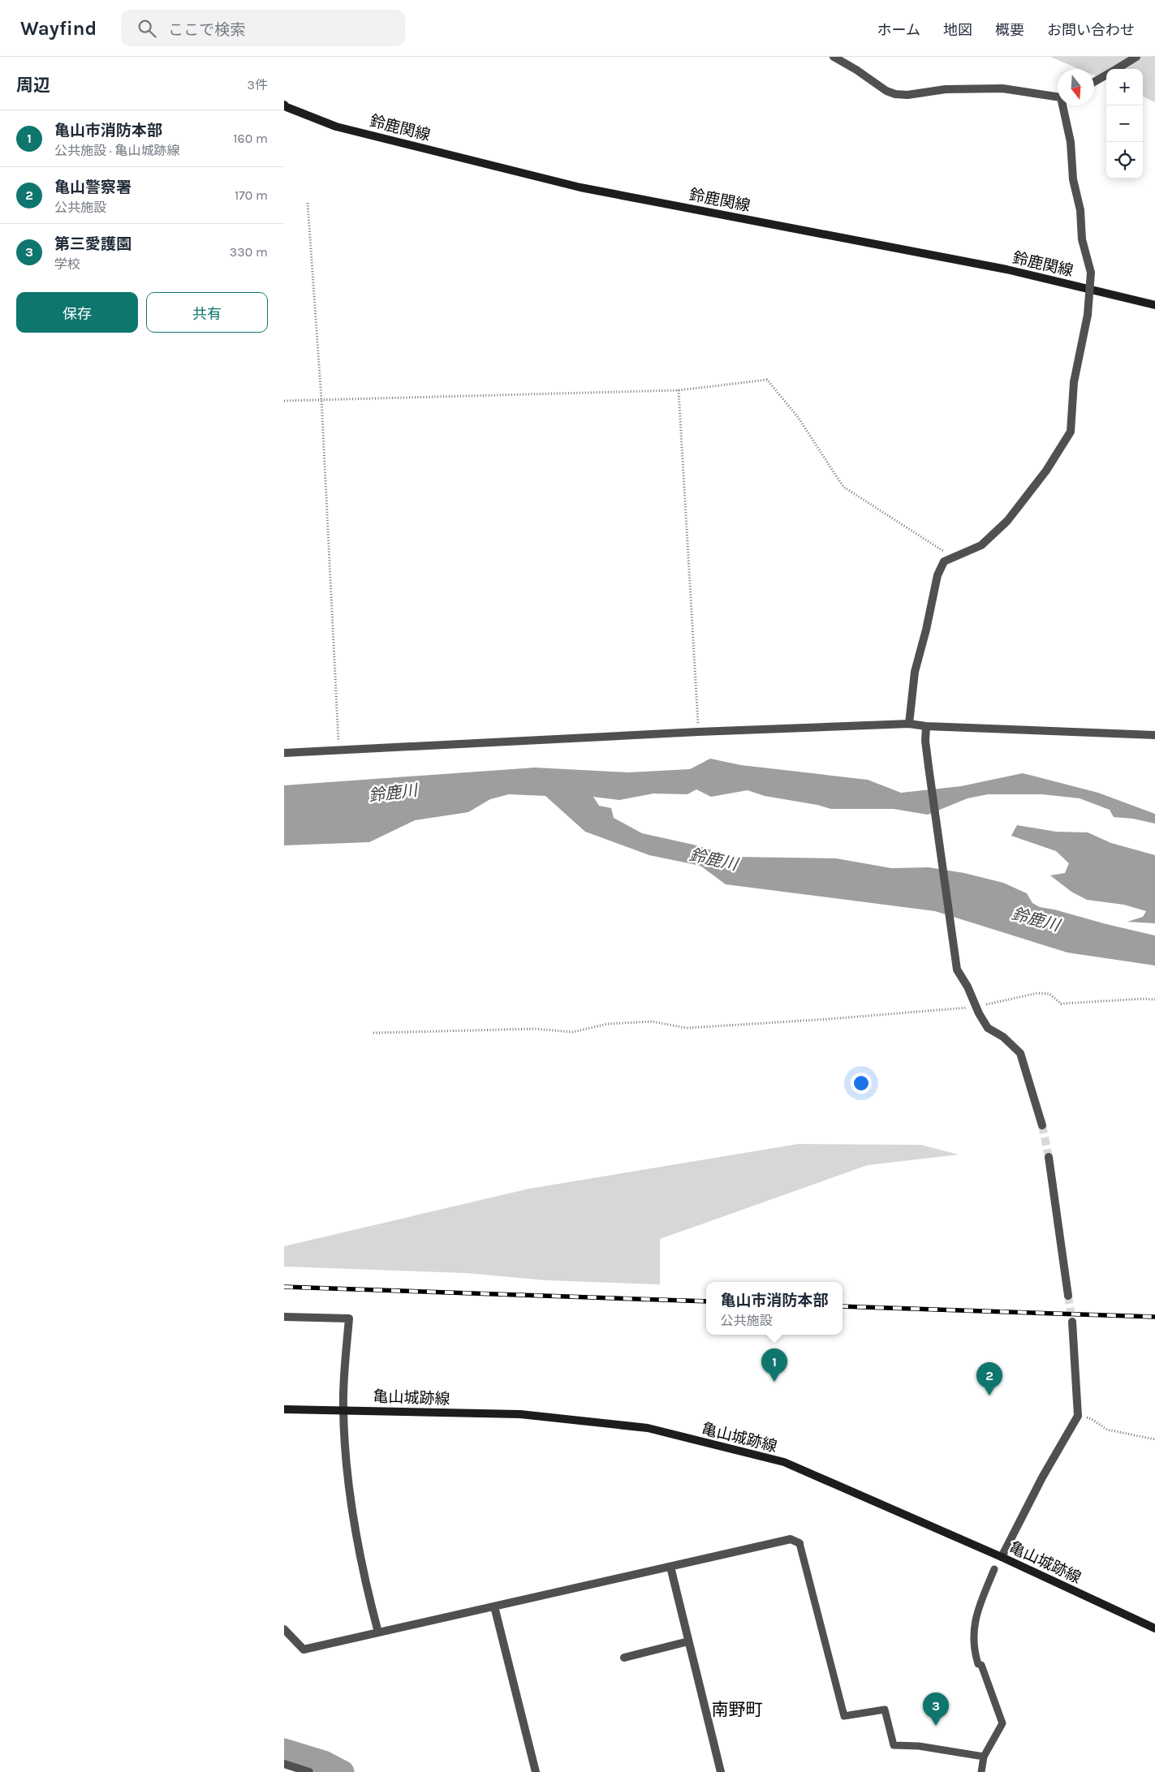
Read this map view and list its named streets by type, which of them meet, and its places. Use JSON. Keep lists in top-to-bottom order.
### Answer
{
  "streets": {
    "main road": ["鈴鹿関線", "亀山城跡線"]
  },
  "districts": ["南野町"],
  "water": ["鈴鹿川"],
  "north": "bottom",
  "page": {
    "header": "Wayfind",
    "search": "ここで検索",
    "nav": [
      "ホーム",
      "地図",
      "概要",
      "お問い合わせ"
    ],
    "heading": ["周辺", "3件"],
    "map_buttons": ["+", "−"],
    "list": [
      {
        "mark": "1",
        "name": "亀山市消防本部",
        "note": "公共施設 · 亀山城跡線",
        "value": "160 m"
      },
      {
        "mark": "2",
        "name": "亀山警察署",
        "note": "公共施設",
        "value": "170 m"
      },
      {
        "mark": "3",
        "name": "第三愛護園",
        "note": "学校",
        "value": "330 m"
      }
    ],
    "buttons": ["保存", "共有"],
    "popup": ["亀山市消防本部", "公共施設"],
    "pins": ["1", "2", "3"]
  }
}
